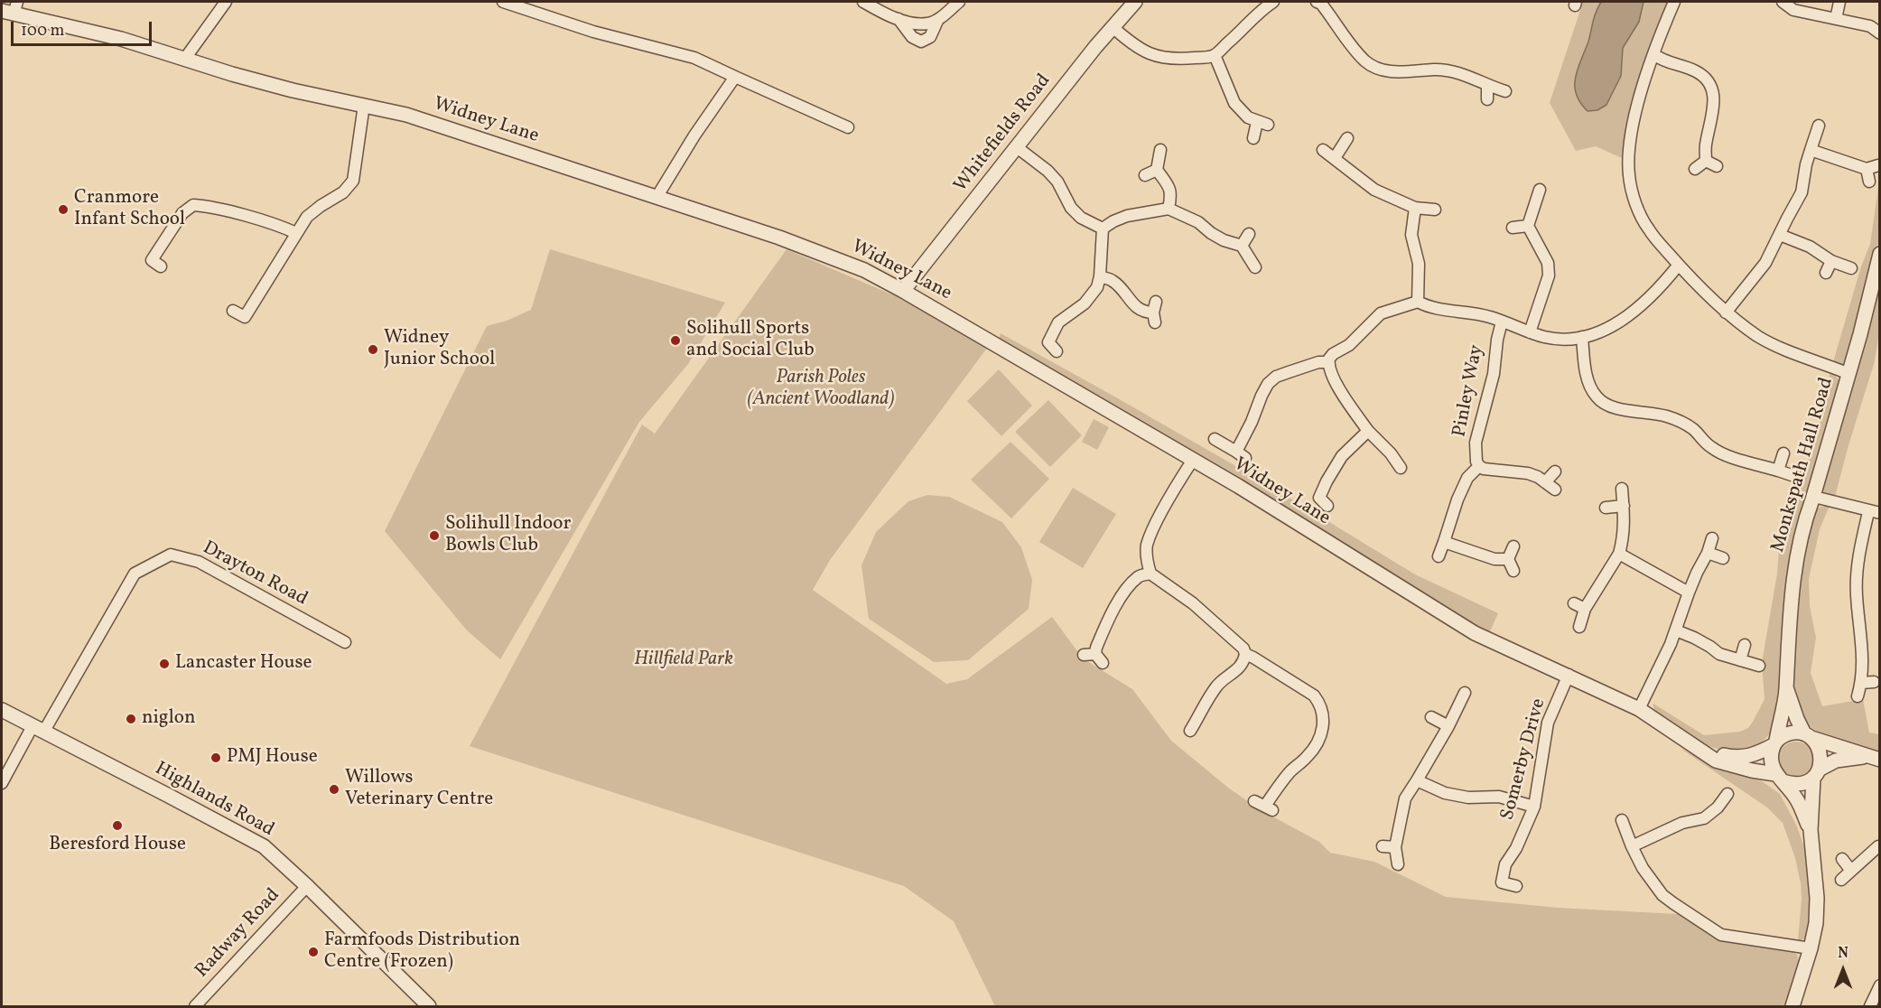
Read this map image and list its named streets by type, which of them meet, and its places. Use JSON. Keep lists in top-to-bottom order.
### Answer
{
  "streets": {
    "street": [
      "Widney Lane",
      "Whitefields Road",
      "Pinley Way",
      "Monkspath Hall Road",
      "Drayton Road",
      "Somerby Drive",
      "Highlands Road",
      "Radway Road"
    ]
  },
  "crossings": [
    ["Widney Lane", "Whitefields Road"],
    ["Widney Lane", "Monkspath Hall Road"],
    ["Widney Lane", "Somerby Drive"],
    ["Drayton Road", "Highlands Road"],
    ["Highlands Road", "Radway Road"]
  ],
  "parks": ["Parish Poles (Ancient Woodland)", "Hillfield Park"],
  "places": [
    "Cranmore Infant School",
    "Solihull Sports and Social Club",
    "Widney Junior School",
    "Solihull Indoor Bowls Club",
    "Lancaster House",
    "niglon",
    "PMJ House",
    "Willows Veterinary Centre",
    "Beresford House",
    "Farmfoods Distribution Centre (Frozen)"
  ],
  "scale_bar": "100 m",
  "north": "top"
}
